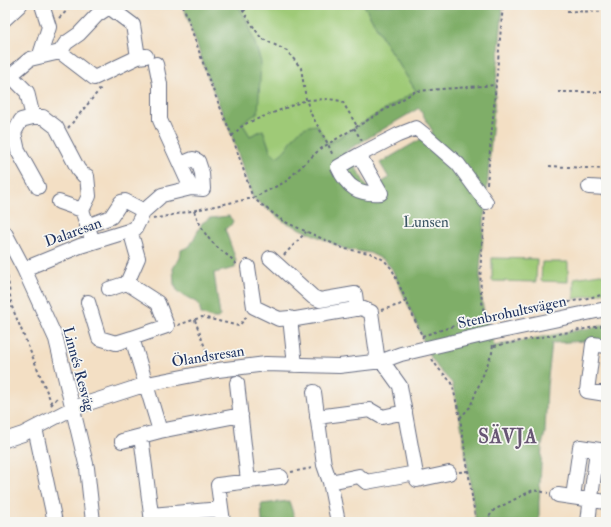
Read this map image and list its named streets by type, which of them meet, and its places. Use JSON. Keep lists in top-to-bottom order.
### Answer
{
  "streets": {
    "street": [
      "Dalaresan",
      "Stenbrohultsvägen",
      "Ölandsresan",
      "Linnés Resväg"
    ]
  },
  "crossings": [
    ["Dalaresan", "Linnés Resväg"],
    ["Stenbrohultsvägen", "Ölandsresan"],
    ["Ölandsresan", "Linnés Resväg"]
  ],
  "districts": ["SÄVJA"],
  "parks": ["Lunsen"]
}
